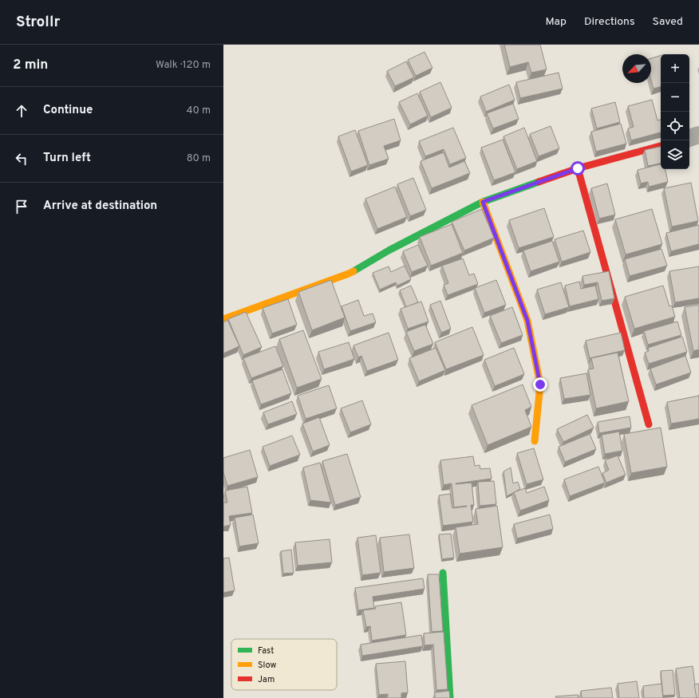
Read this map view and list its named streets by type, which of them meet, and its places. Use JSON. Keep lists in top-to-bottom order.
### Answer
{
  "legend": ["Fast", "Slow", "Jam"],
  "north": "bottom left",
  "page": {
    "header": "Strollr",
    "nav": ["Map", "Directions", "Saved"],
    "heading": ["2 min", "Walk · 120 m"],
    "map_buttons": ["+", "−"],
    "list": [
      ["Continue", "40 m"],
      ["Turn left", "80 m"],
      "Arrive at destination"
    ]
  }
}
